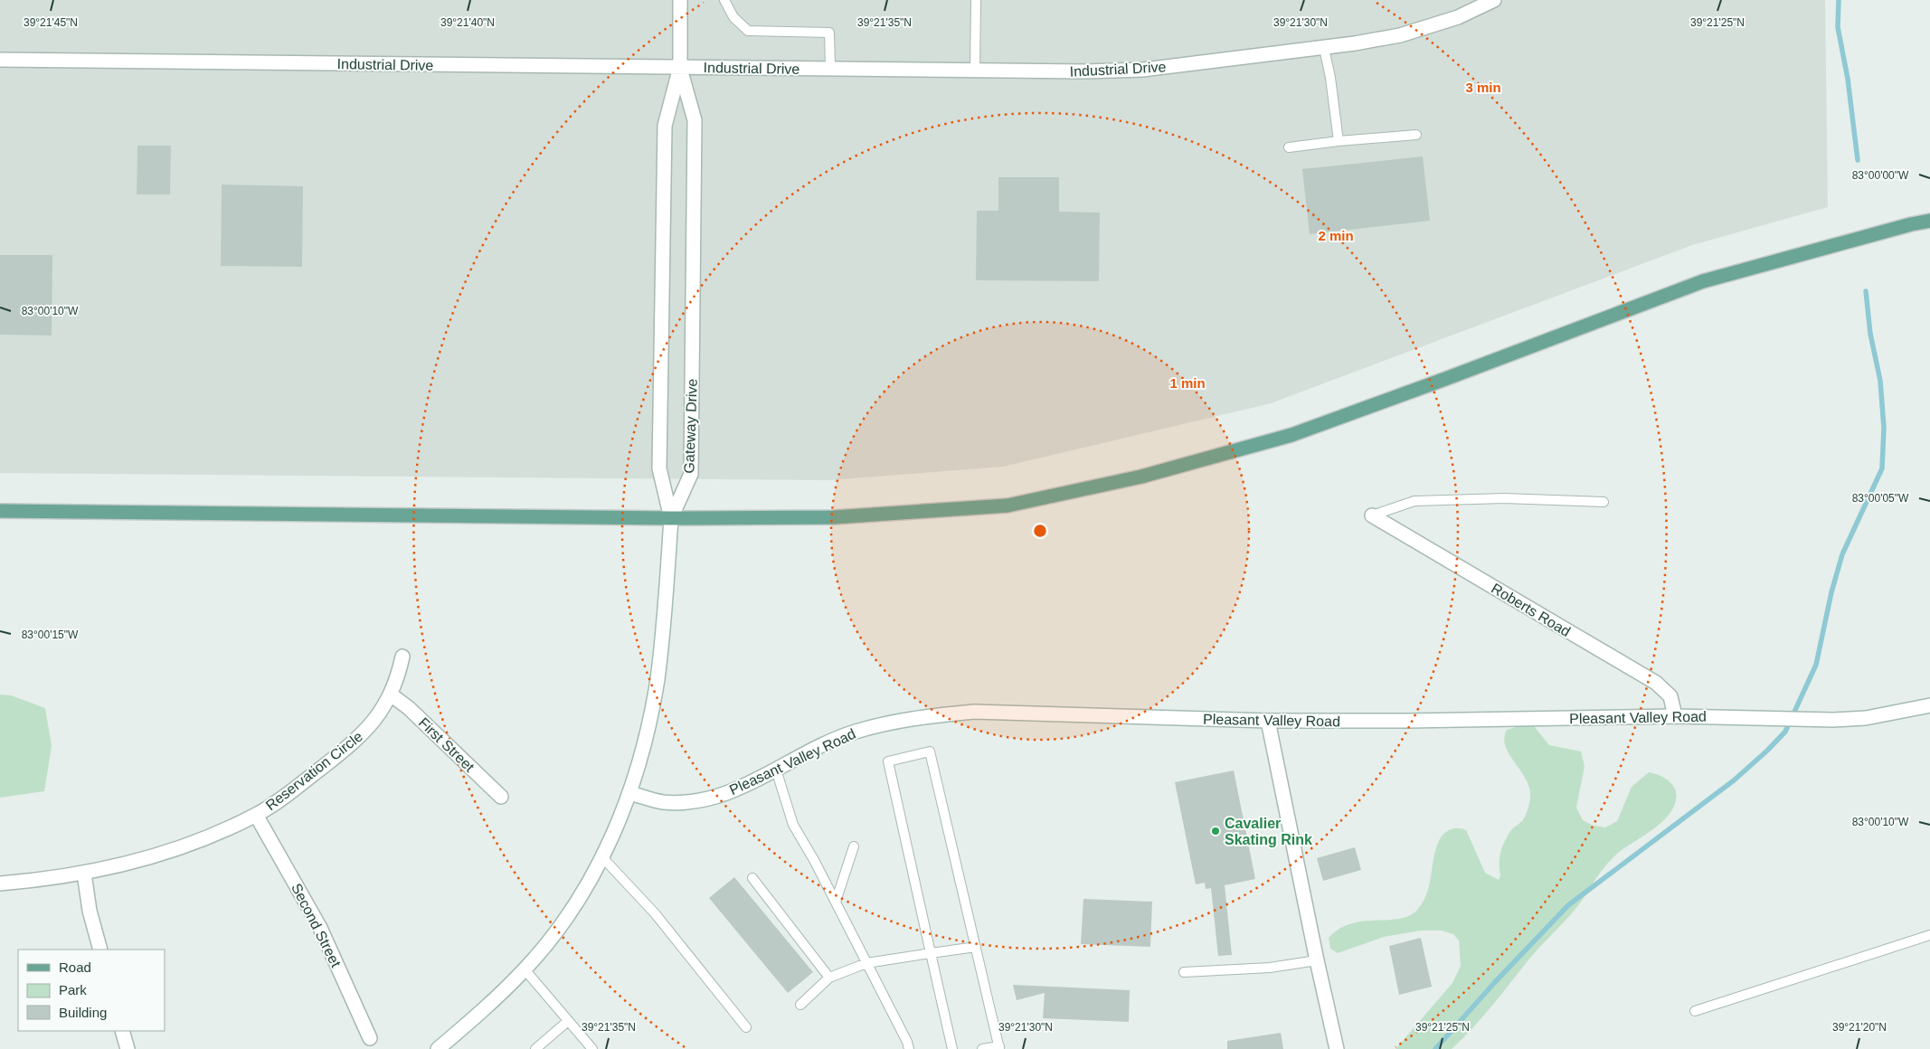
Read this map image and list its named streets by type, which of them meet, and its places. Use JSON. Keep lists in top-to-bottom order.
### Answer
{
  "streets": {
    "street": [
      "Industrial Drive",
      "Gateway Drive",
      "Roberts Road",
      "Pleasant Valley Road",
      "First Street",
      "Reservation Circle",
      "Second Street"
    ]
  },
  "crossings": [
    ["Industrial Drive", "Gateway Drive"],
    ["Roberts Road", "Pleasant Valley Road"],
    ["First Street", "Reservation Circle"],
    ["Reservation Circle", "Second Street"]
  ],
  "places": ["Cavalier Skating Rink"],
  "legend": ["Road", "Park", "Building"],
  "coordinates": [
    "39°21'45\"N",
    "39°21'40\"N",
    "39°21'35\"N",
    "39°21'30\"N",
    "39°21'25\"N",
    "83°00'00\"W",
    "83°00'10\"W",
    "83°00'05\"W",
    "83°00'15\"W",
    "39°21'20\"N"
  ],
  "rings": ["3 min", "2 min", "1 min"]
}
